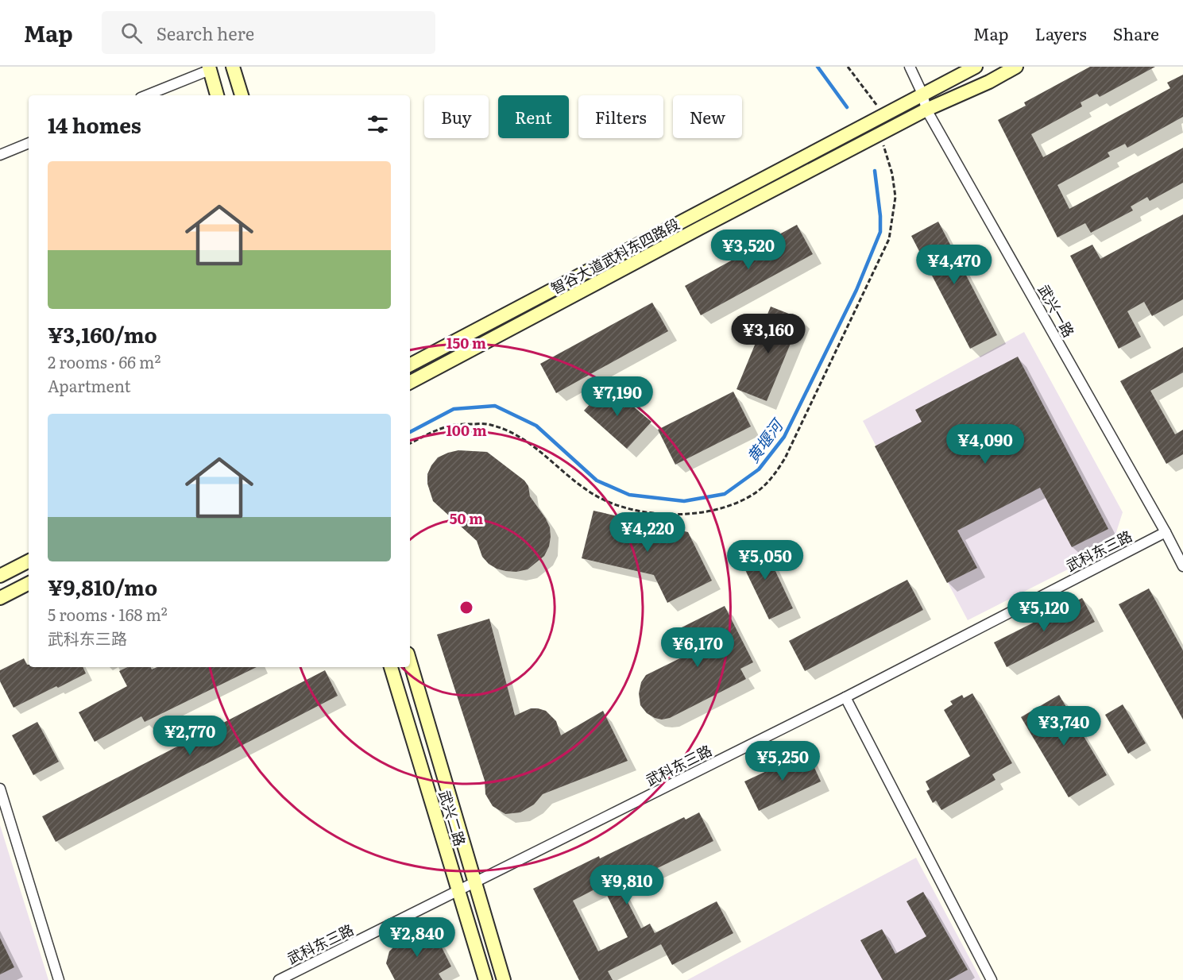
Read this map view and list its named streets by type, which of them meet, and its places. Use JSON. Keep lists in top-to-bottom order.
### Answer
{
  "streets": {
    "main road": ["智谷大道武科东四路段", "武兴二路"],
    "street": ["武兴一路", "武科东三路"]
  },
  "crossings": [
    ["智谷大道武科东四路段", "武兴一路"],
    ["武兴一路", "武科东三路"],
    ["武科东三路", "武兴二路"]
  ],
  "water": ["黄堰河"],
  "page": {
    "header": "Map",
    "search": "Search here",
    "nav": ["Map", "Layers", "Share"],
    "chip": [
      "Buy",
      "Rent",
      "Filters",
      "New"
    ],
    "heading": "14 homes",
    "list": [
      {
        "name": "¥3,160/mo",
        "note": "2 rooms · 66 m² · Apartment"
      },
      {
        "name": "¥9,810/mo",
        "note": "5 rooms · 168 m² · 武科东三路"
      }
    ],
    "price": [
      "¥3,520",
      "¥4,470",
      "¥3,160",
      "¥7,190",
      "¥4,090",
      "¥4,220",
      "¥5,050",
      "¥5,120",
      "¥6,170",
      "¥3,740",
      "¥2,770",
      "¥5,250",
      "¥9,810",
      "¥2,840"
    ]
  },
  "rings": ["150 m", "100 m", "50 m"]
}
